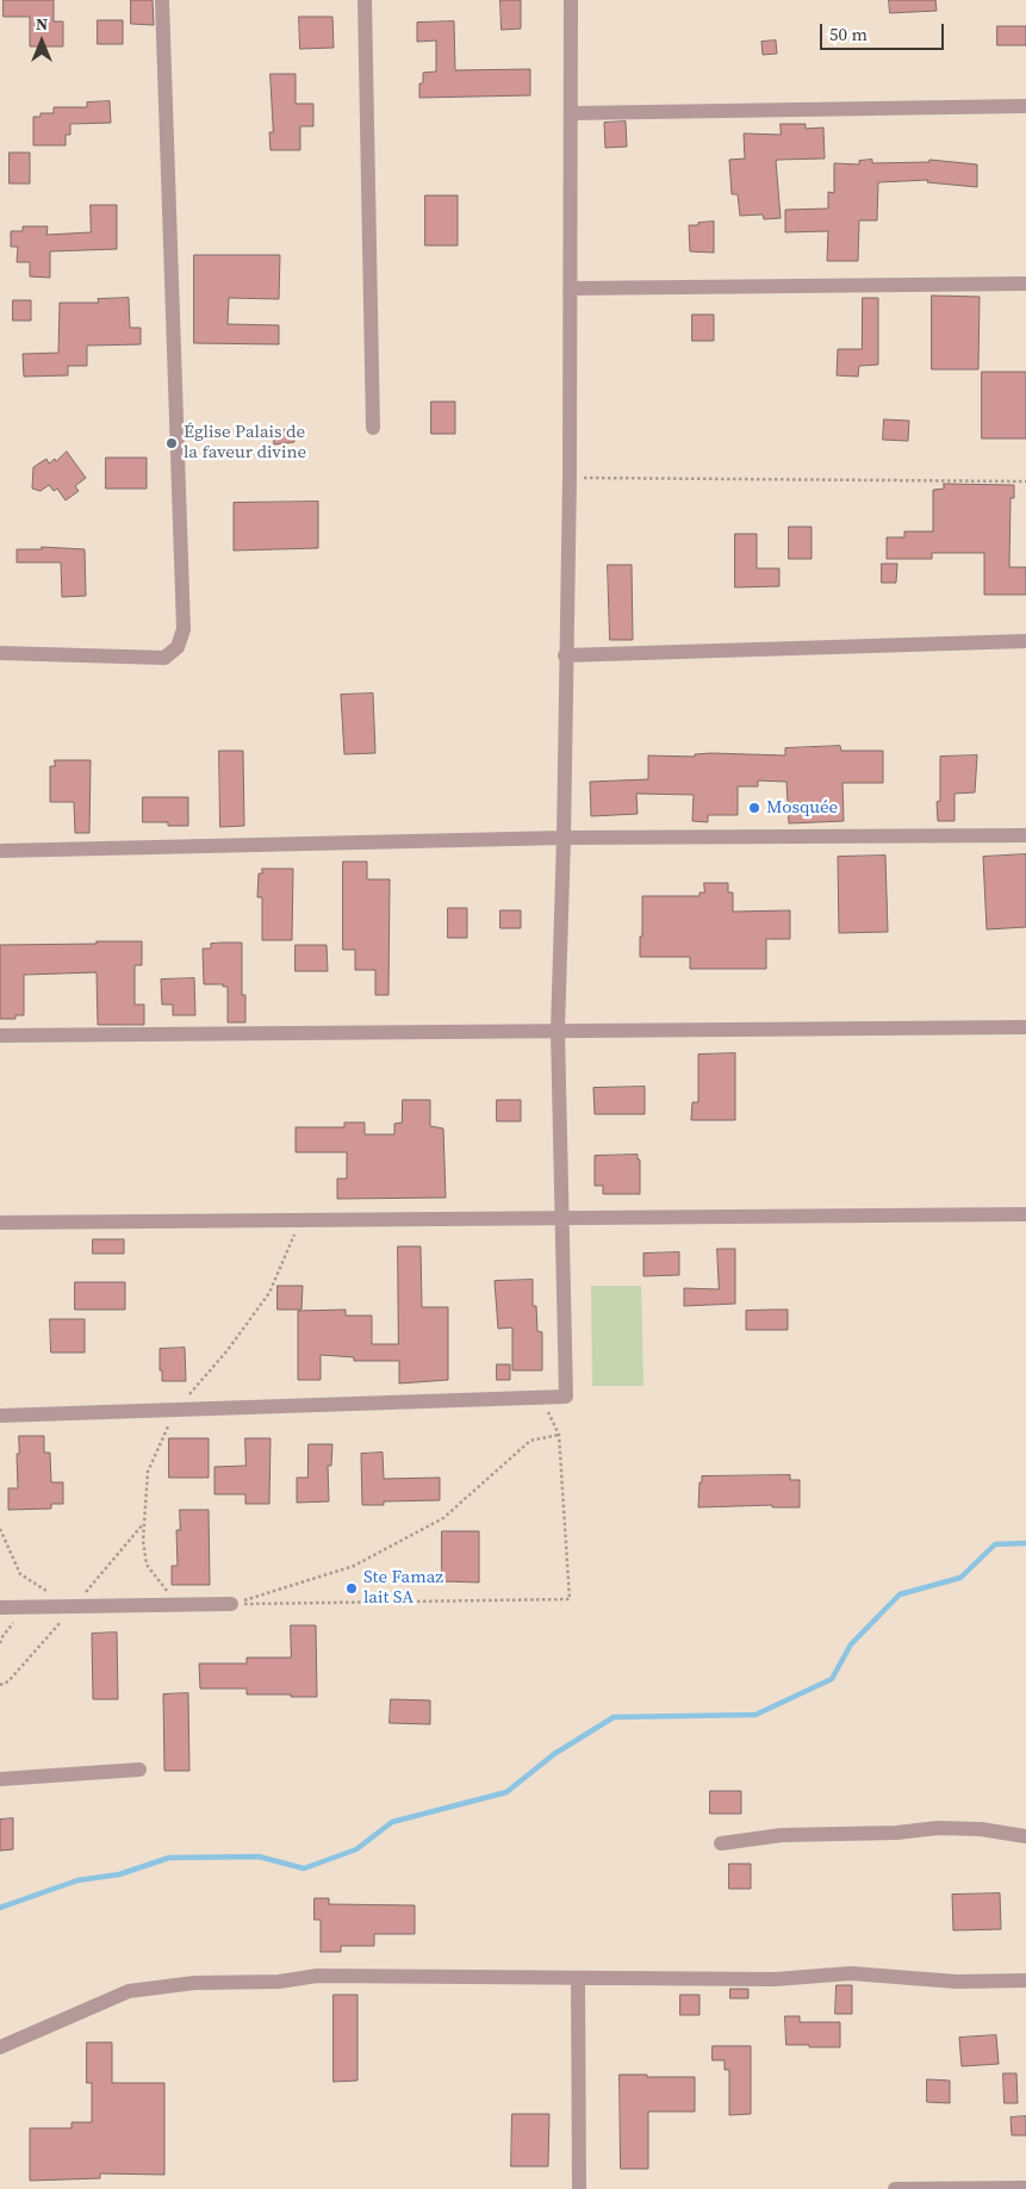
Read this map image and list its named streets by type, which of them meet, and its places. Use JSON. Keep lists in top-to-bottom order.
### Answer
{
  "places": ["Église Palais de la faveur divine", "Mosquée", "Ste Famaz lait SA"],
  "scale_bar": "50 m",
  "north": "top"
}
